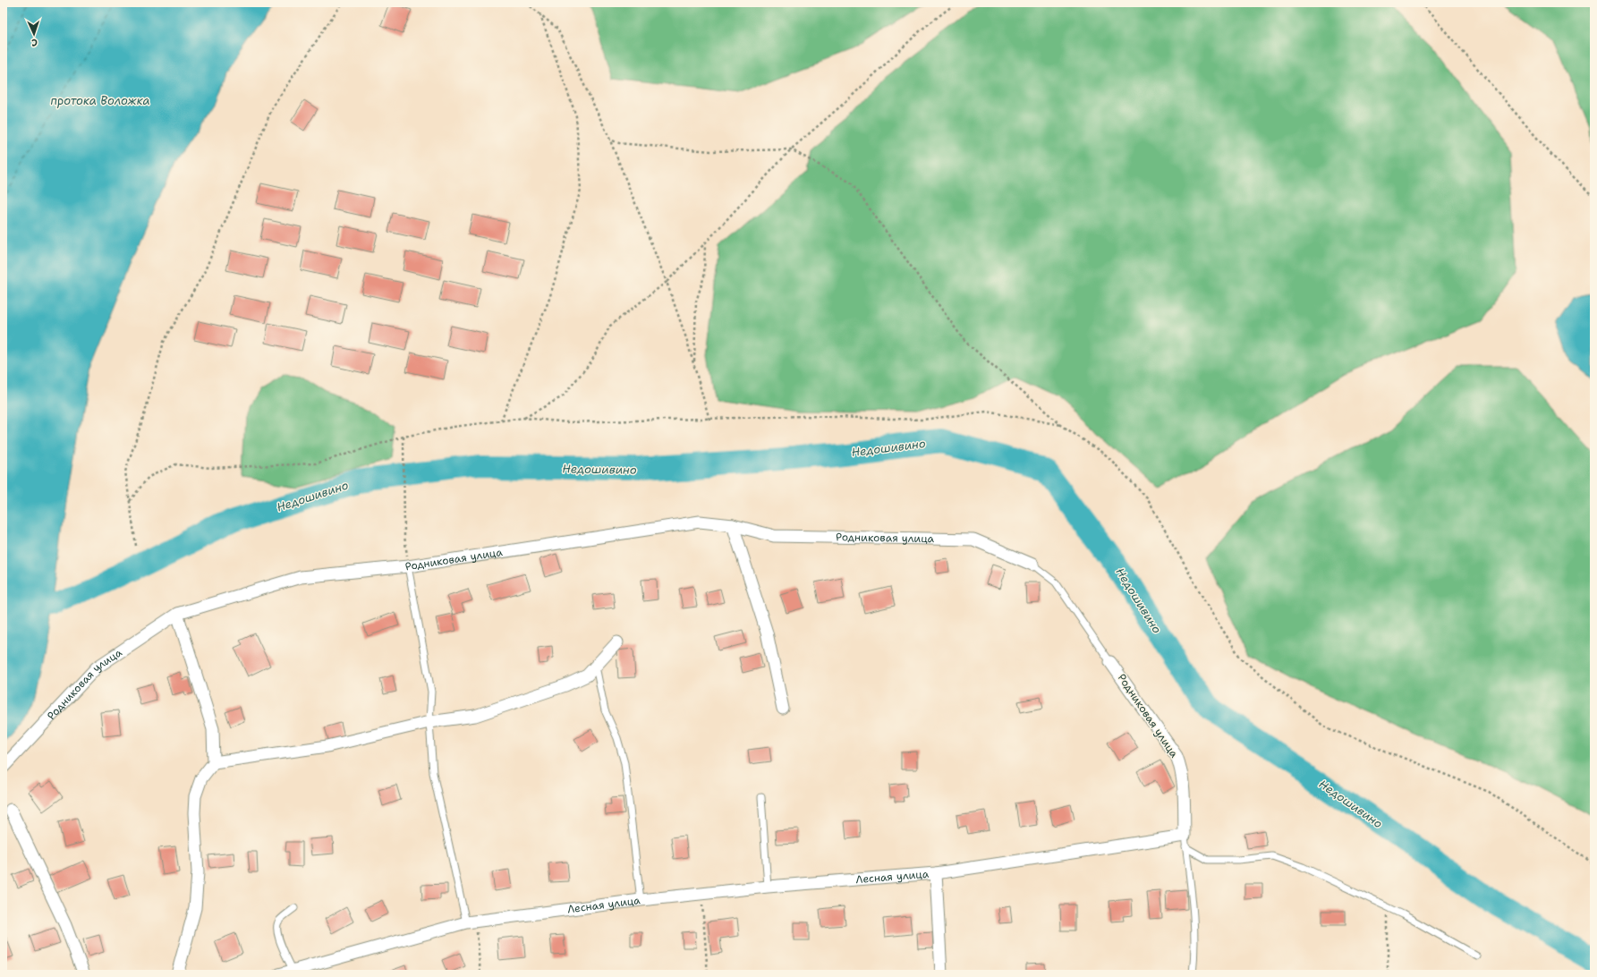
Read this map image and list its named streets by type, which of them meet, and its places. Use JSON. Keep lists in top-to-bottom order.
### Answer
{
  "streets": {
    "street": ["Родниковая улица", "Лесная улица"]
  },
  "crossings": [
    ["Родниковая улица", "Лесная улица"]
  ],
  "water": ["протока Воложка", "Недошивино"],
  "north": "bottom"
}
